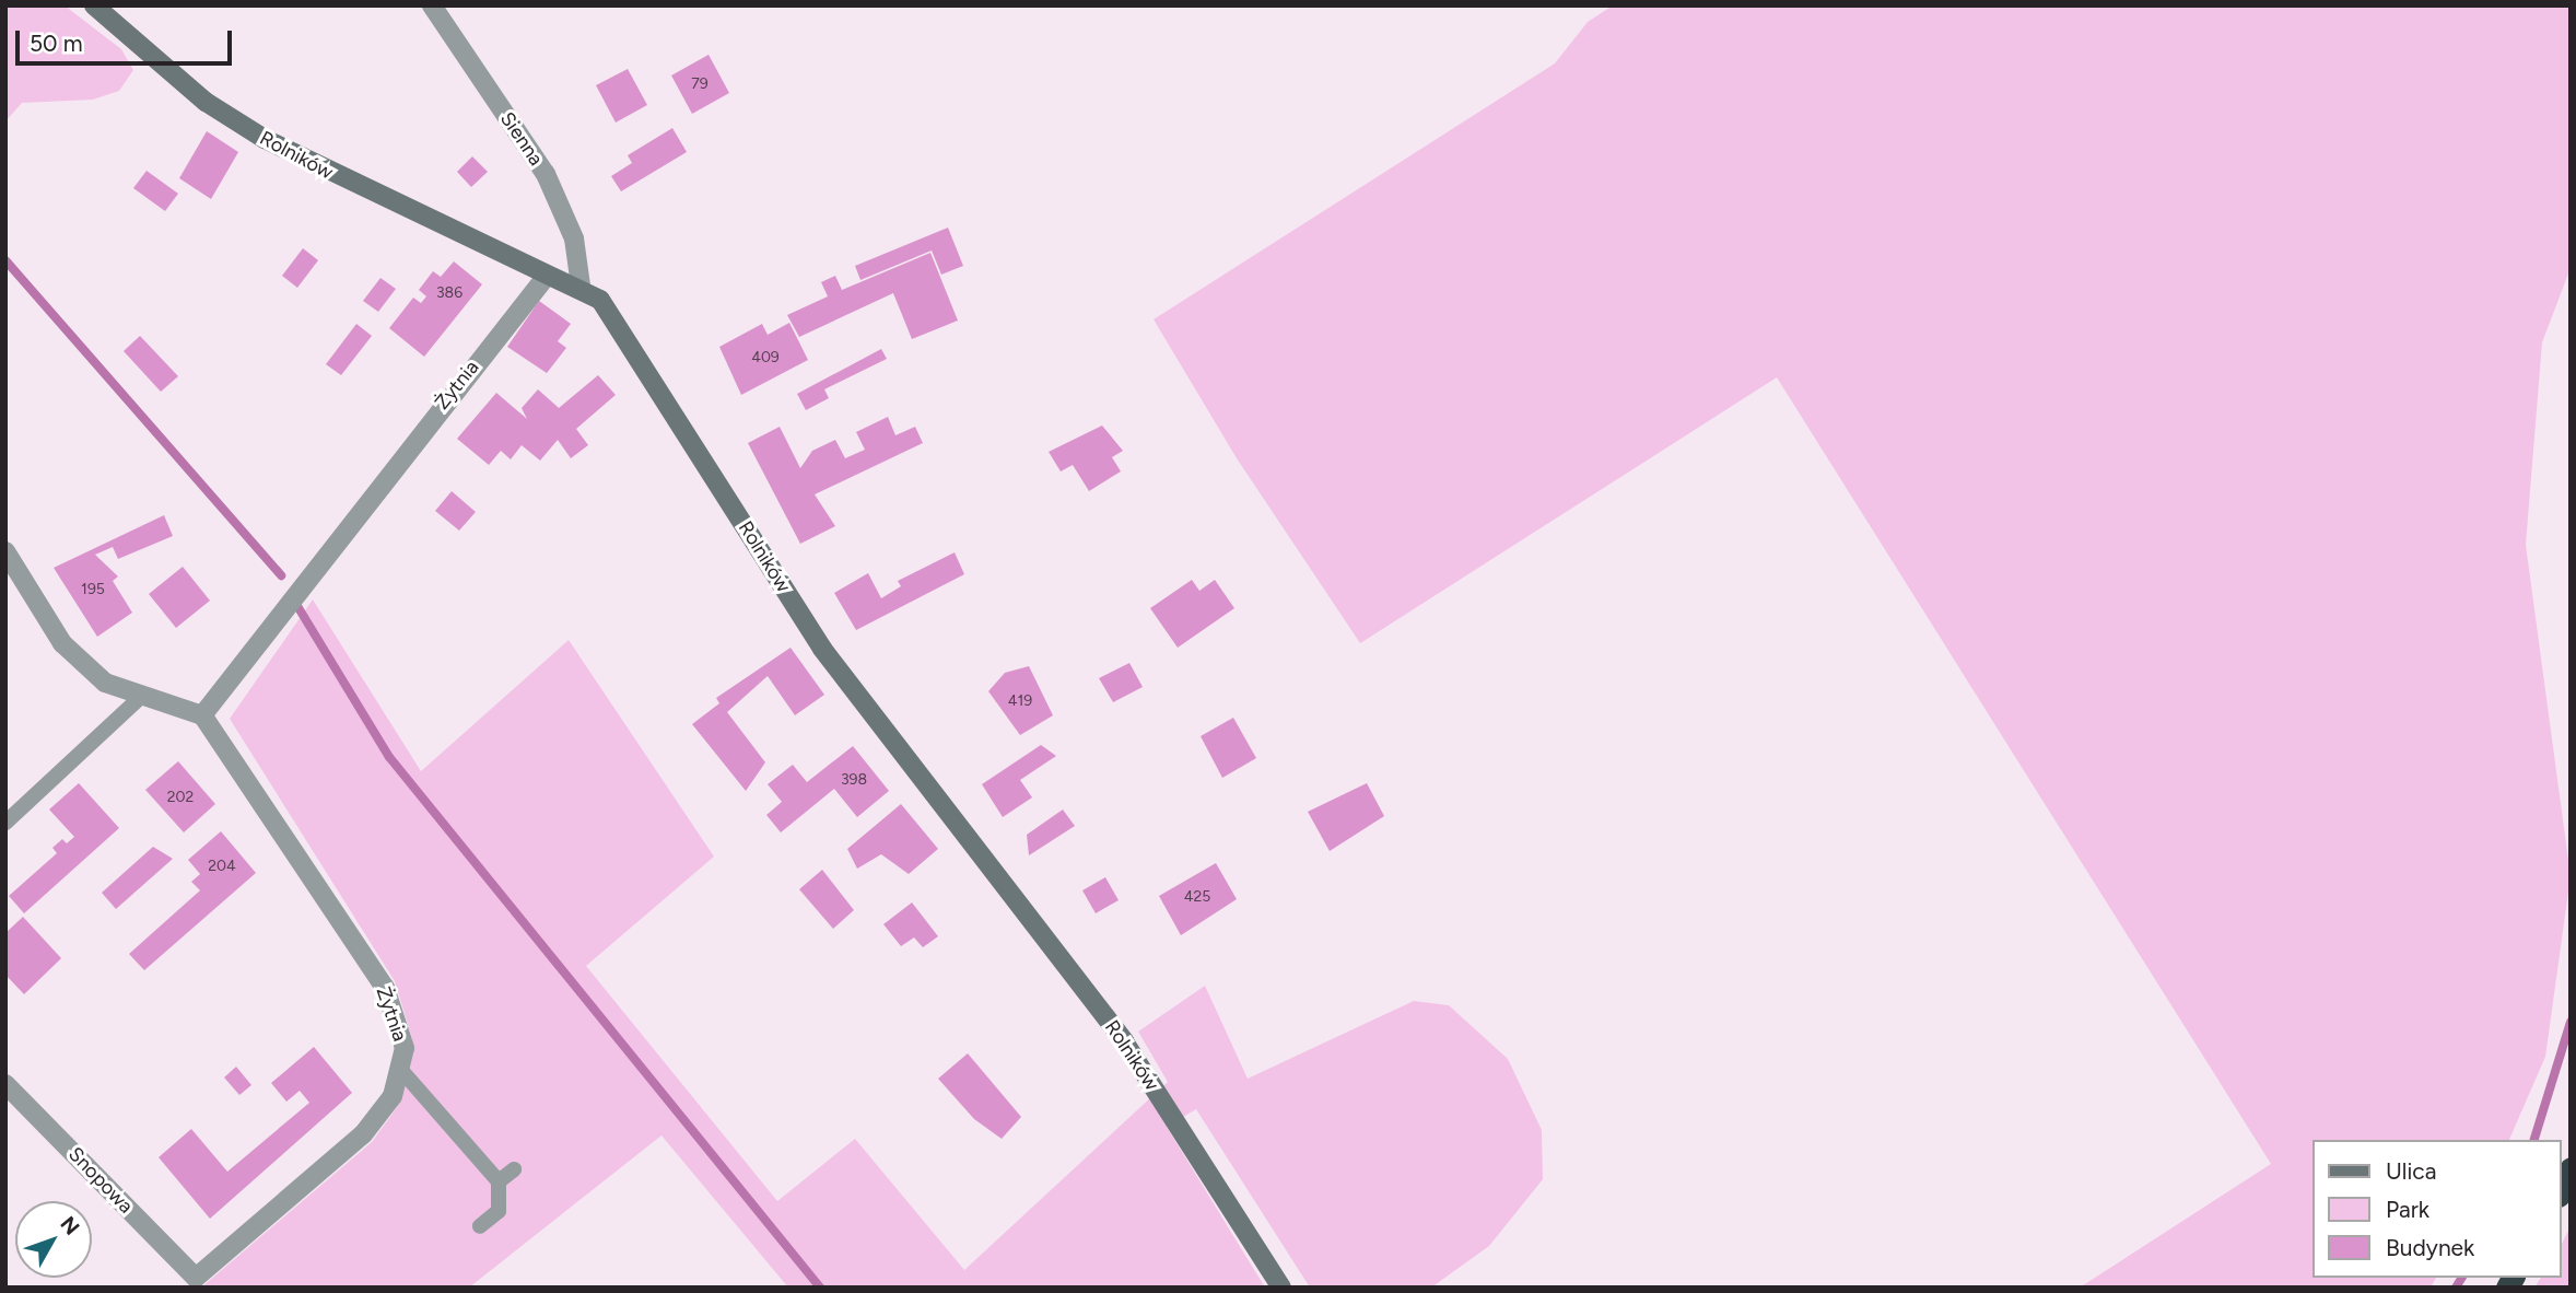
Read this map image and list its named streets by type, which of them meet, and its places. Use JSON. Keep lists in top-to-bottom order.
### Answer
{
  "streets": {
    "street": [
      "Sienna",
      "Rolników",
      "Żytnia",
      "Snopowa"
    ]
  },
  "crossings": [
    ["Sienna", "Rolników"],
    ["Rolników", "Żytnia"],
    ["Żytnia", "Snopowa"]
  ],
  "house_numbers": [
    "79",
    "386",
    "409",
    "195",
    "419",
    "398",
    "202",
    "204",
    "425"
  ],
  "legend": ["Ulica", "Park", "Budynek"],
  "scale_bar": "50 m",
  "north": "top right"
}
